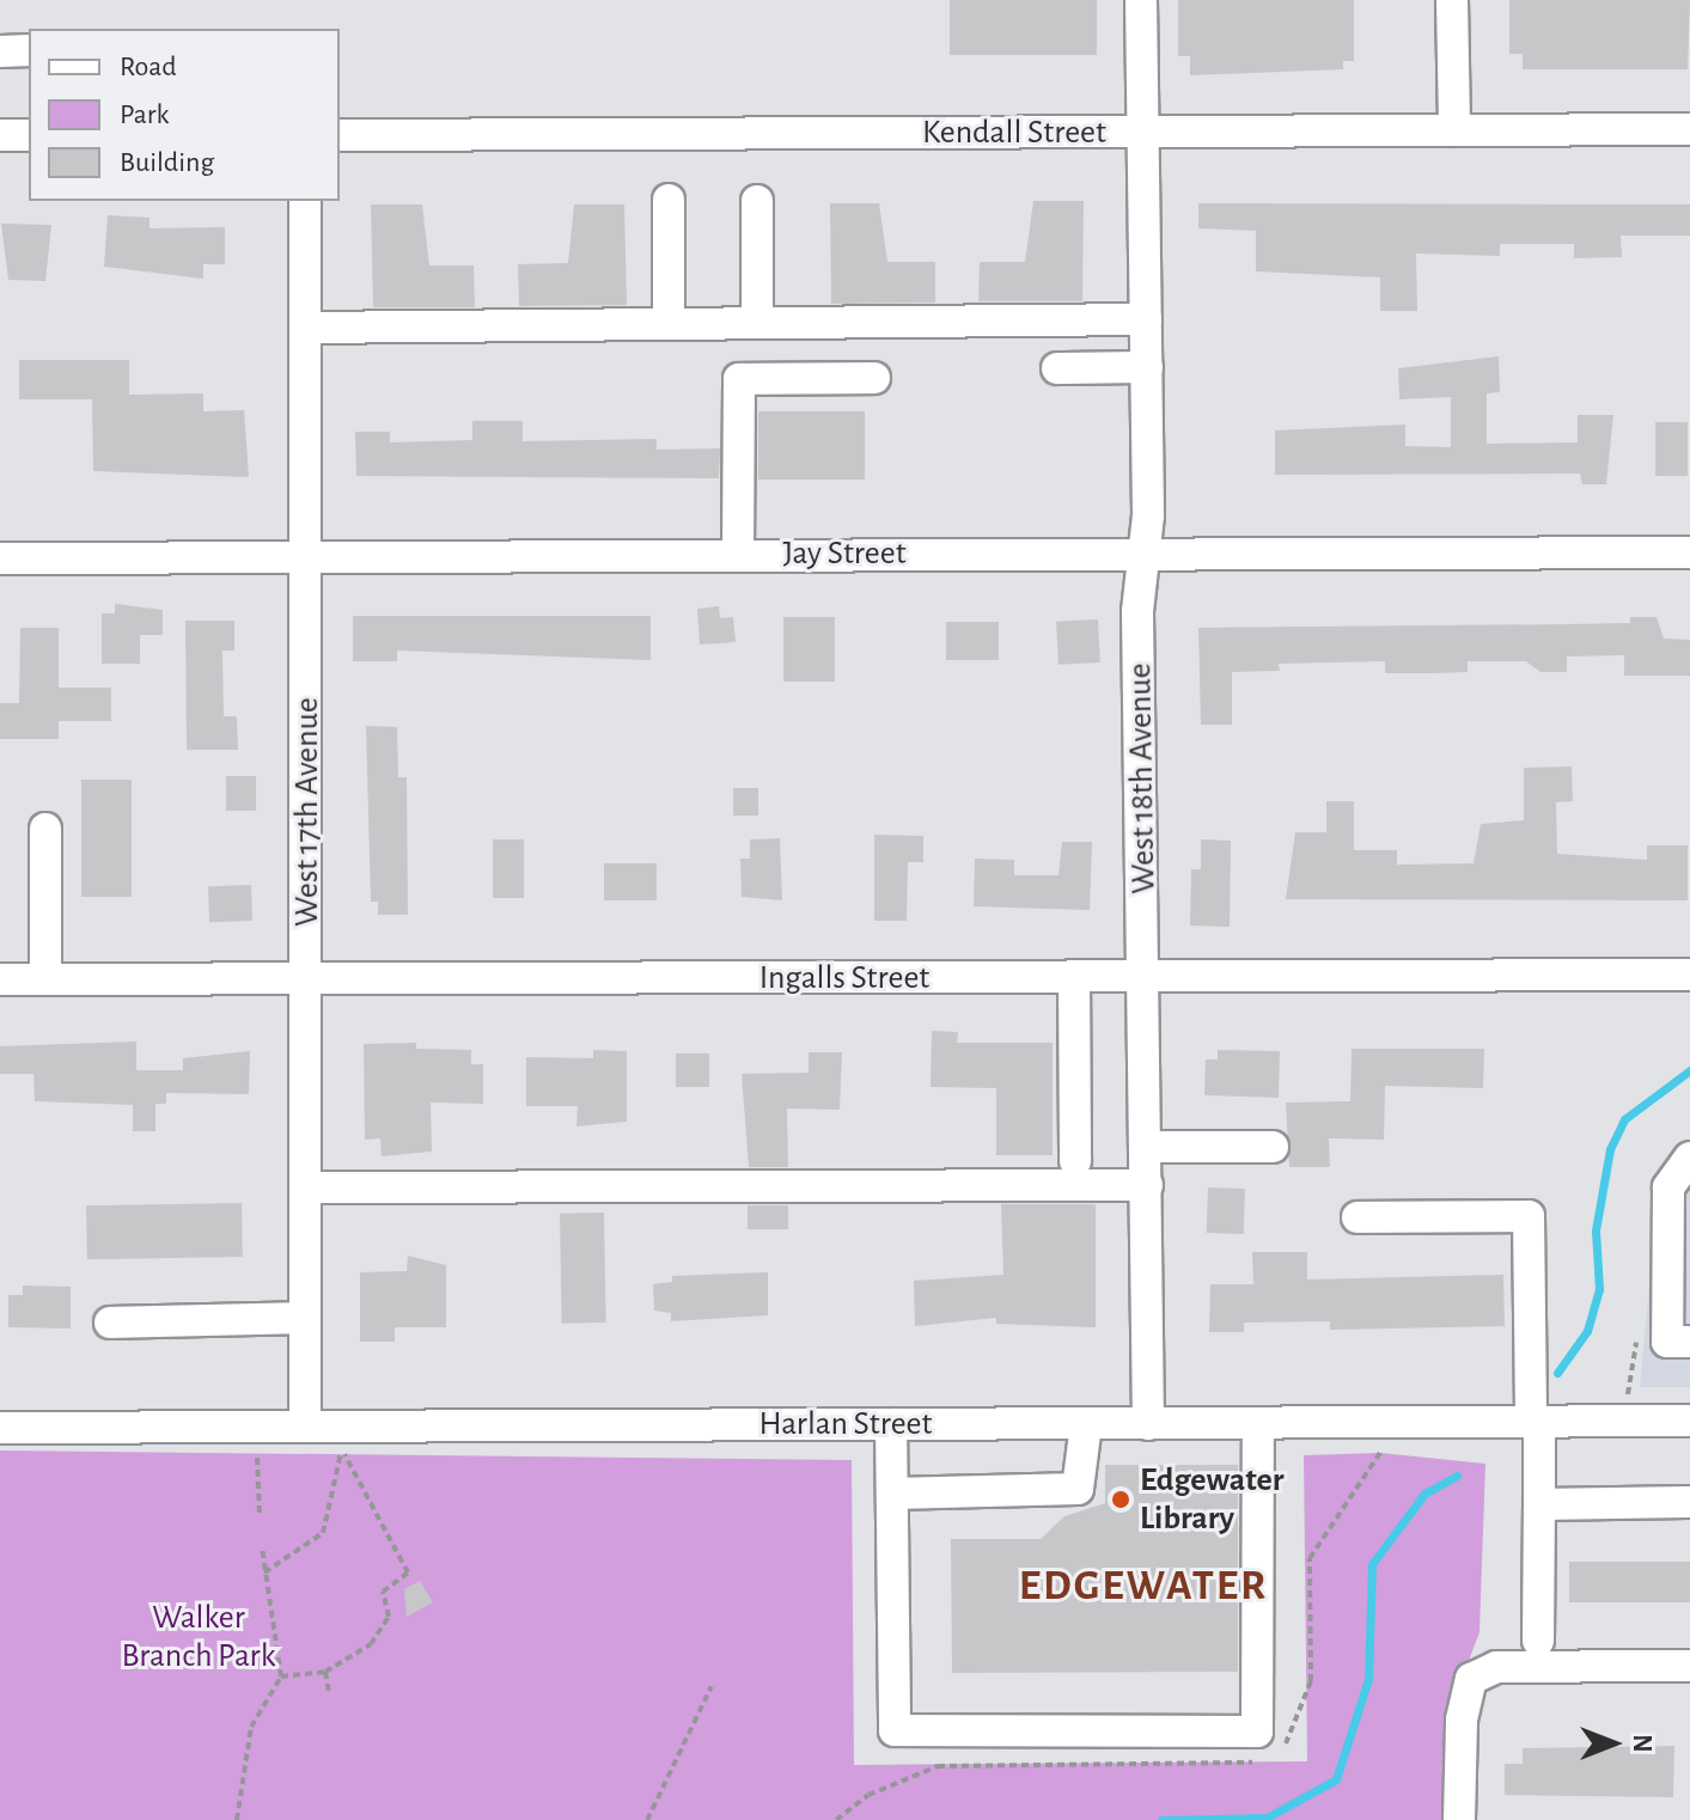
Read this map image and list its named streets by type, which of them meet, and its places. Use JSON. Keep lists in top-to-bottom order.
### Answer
{
  "streets": {
    "street": [
      "Kendall Street",
      "Jay Street",
      "West 18th Avenue",
      "West 17th Avenue",
      "Ingalls Street",
      "Harlan Street"
    ]
  },
  "crossings": [
    ["Kendall Street", "West 18th Avenue"],
    ["Jay Street", "West 18th Avenue"],
    ["Jay Street", "West 17th Avenue"],
    ["West 18th Avenue", "Ingalls Street"],
    ["West 18th Avenue", "Harlan Street"],
    ["West 17th Avenue", "Ingalls Street"],
    ["West 17th Avenue", "Harlan Street"]
  ],
  "districts": ["EDGEWATER"],
  "parks": ["Walker Branch Park"],
  "places": ["Edgewater Library"],
  "legend": ["Road", "Park", "Building"],
  "north": "right"
}
